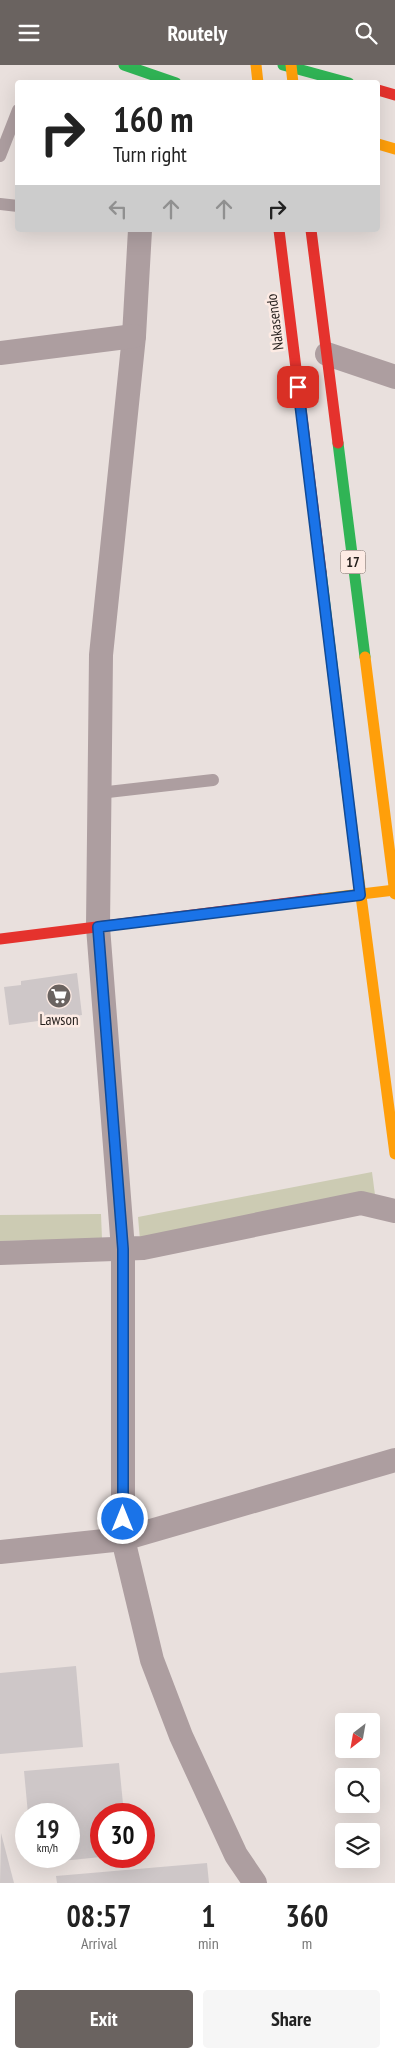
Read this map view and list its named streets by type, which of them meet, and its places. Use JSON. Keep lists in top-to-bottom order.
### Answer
{
  "streets": {
    "main road": ["Nakasendo", "17"]
  },
  "places": {
    "supermarket": ["Lawson"]
  },
  "north": "bottom left",
  "page": {
    "header": "Routely",
    "turn": ["160 m", "Turn right"],
    "speed": "19 km/h",
    "limit": "30",
    "eta": [
      "08:57",
      "Arrival",
      "1",
      "min",
      "360",
      "m"
    ],
    "buttons": ["Exit", "Share"]
  }
}
